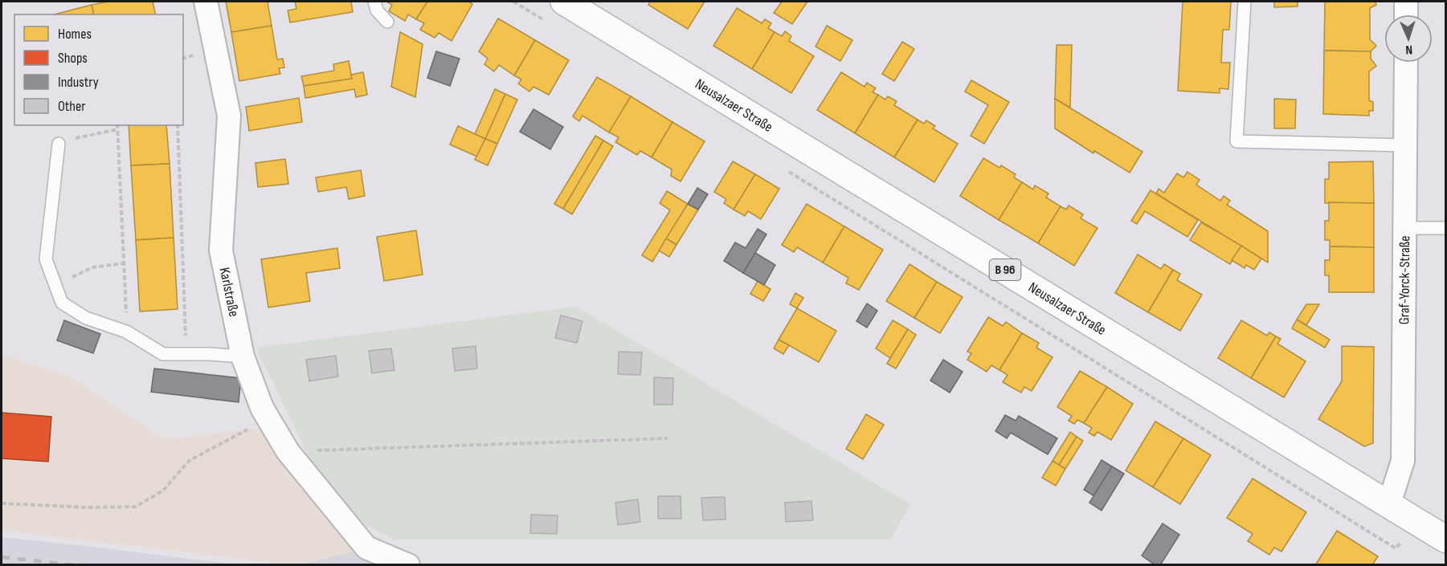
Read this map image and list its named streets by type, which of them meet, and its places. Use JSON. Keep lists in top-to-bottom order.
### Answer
{
  "streets": {
    "main road": ["Neusalzaer Straße", "B 96"],
    "street": ["Graf-Yorck-Straße", "Karlstraße"]
  },
  "crossings": [
    ["Neusalzaer Straße", "Graf-Yorck-Straße"]
  ],
  "legend": [
    "Homes",
    "Shops",
    "Industry",
    "Other"
  ],
  "north": "bottom"
}
